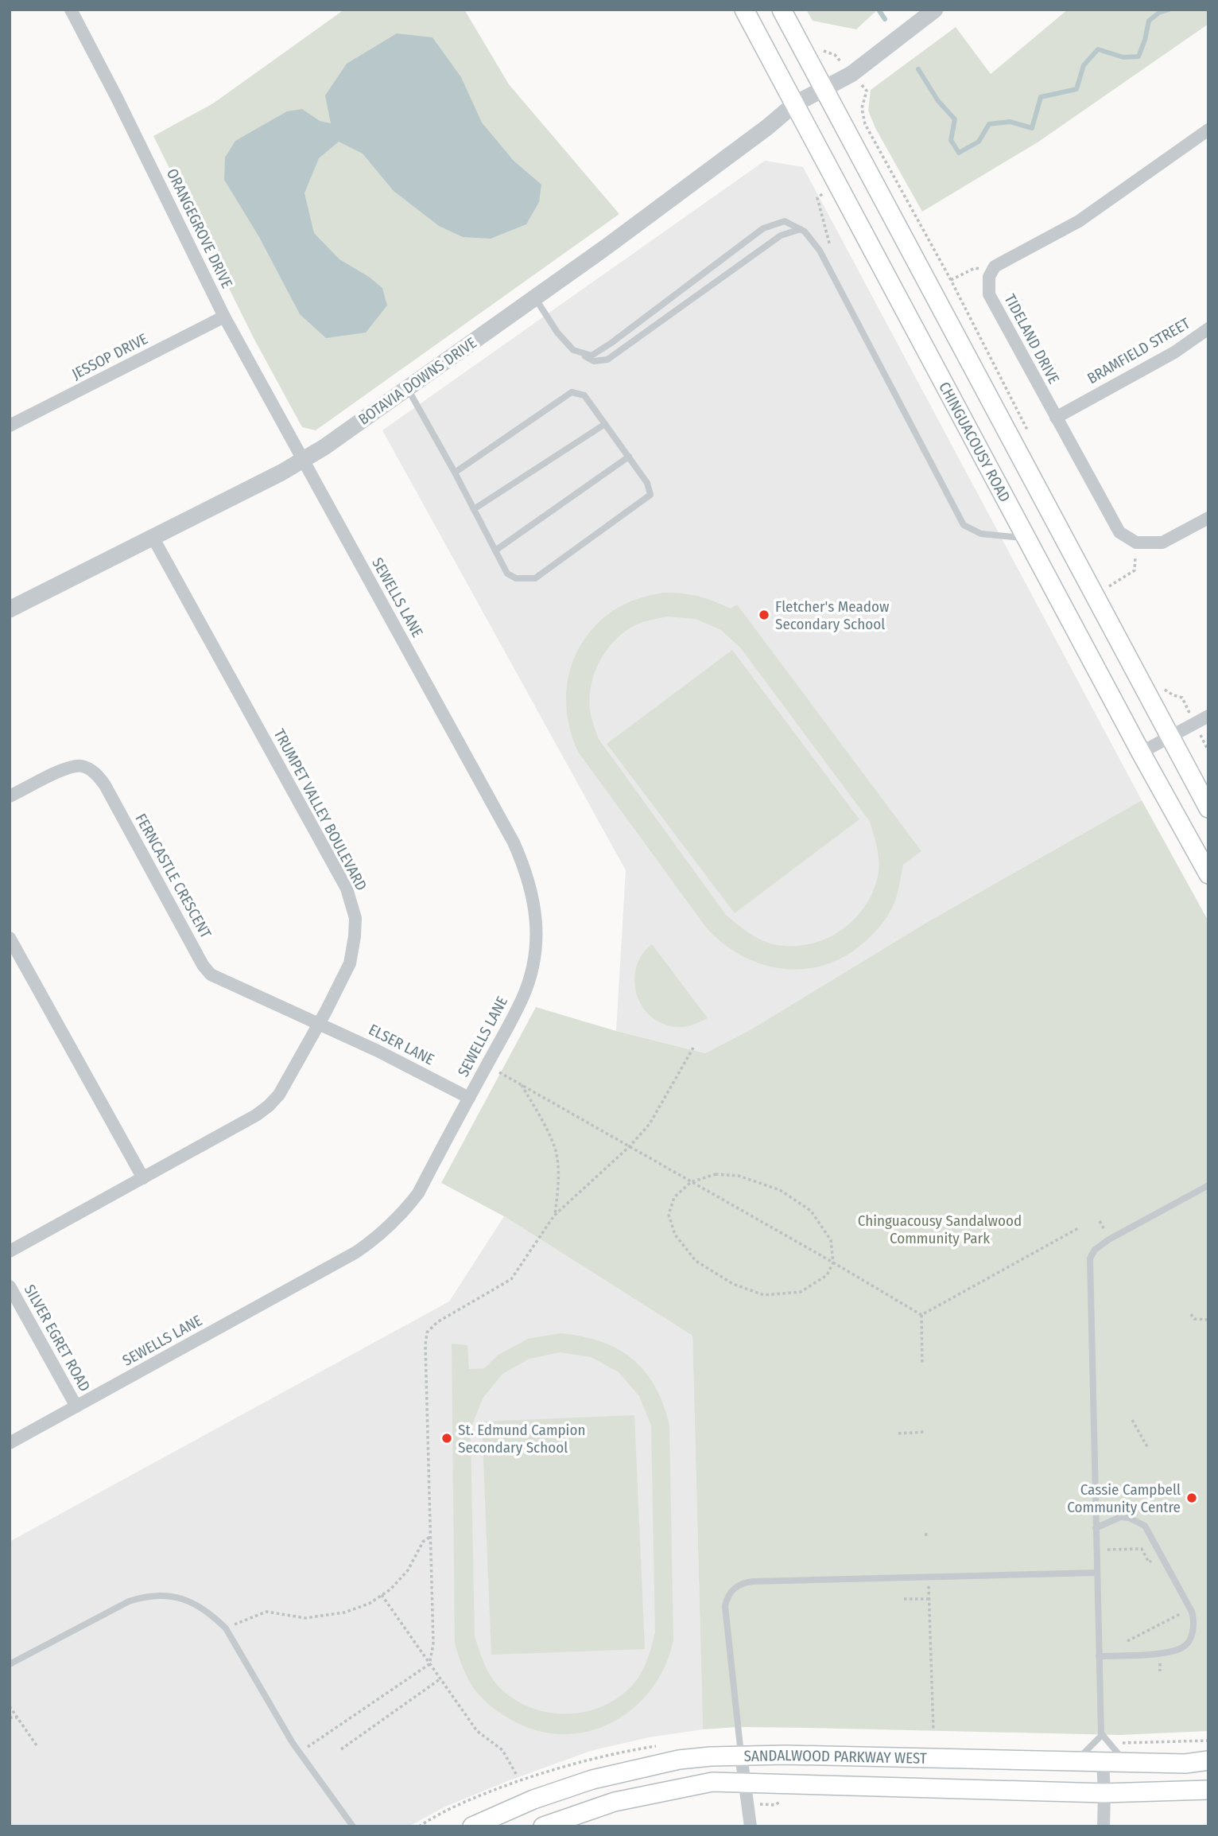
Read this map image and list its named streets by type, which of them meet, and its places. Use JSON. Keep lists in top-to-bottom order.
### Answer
{
  "streets": {
    "main road": ["CHINGUACOUSY ROAD", "SANDALWOOD PARKWAY WEST"],
    "street": [
      "ORANGEGROVE DRIVE",
      "TIDELAND DRIVE",
      "BRAMFIELD STREET",
      "JESSOP DRIVE",
      "BOTAVIA DOWNS DRIVE",
      "SEWELLS LANE",
      "TRUMPET VALLEY BOULEVARD",
      "FERNCASTLE CRESCENT",
      "ELSER LANE",
      "SILVER EGRET ROAD"
    ]
  },
  "crossings": [
    ["ORANGEGROVE DRIVE", "JESSOP DRIVE"],
    ["ORANGEGROVE DRIVE", "BOTAVIA DOWNS DRIVE"],
    ["ORANGEGROVE DRIVE", "SEWELLS LANE"],
    ["TIDELAND DRIVE", "BRAMFIELD STREET"],
    ["BOTAVIA DOWNS DRIVE", "CHINGUACOUSY ROAD"],
    ["BOTAVIA DOWNS DRIVE", "SEWELLS LANE"],
    ["BOTAVIA DOWNS DRIVE", "TRUMPET VALLEY BOULEVARD"],
    ["SEWELLS LANE", "ELSER LANE"],
    ["SEWELLS LANE", "SILVER EGRET ROAD"],
    ["TRUMPET VALLEY BOULEVARD", "FERNCASTLE CRESCENT"],
    ["TRUMPET VALLEY BOULEVARD", "ELSER LANE"],
    ["FERNCASTLE CRESCENT", "ELSER LANE"]
  ],
  "parks": ["Chinguacousy Sandalwood Community Park"],
  "places": ["Fletcher's Meadow Secondary School", "St. Edmund Campion Secondary School", "Cassie Campbell Community Centre"]
}
